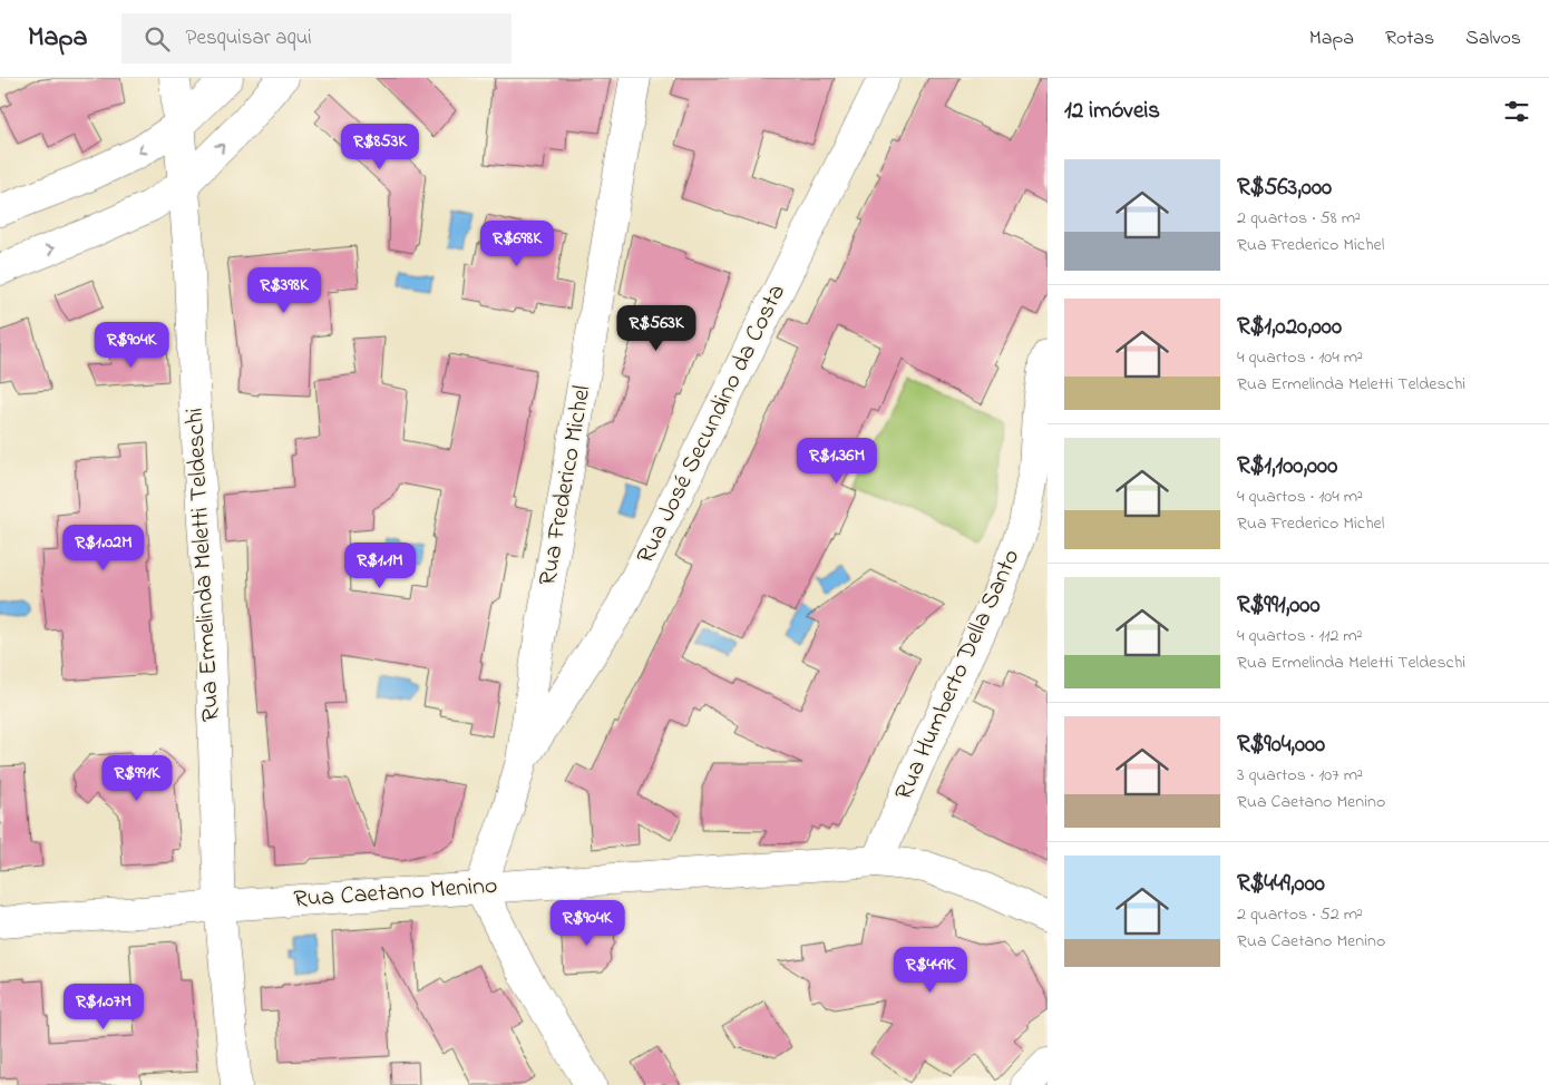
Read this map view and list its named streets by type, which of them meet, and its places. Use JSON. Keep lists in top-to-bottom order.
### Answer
{
  "streets": {
    "street": [
      "Rua José Secundino da Costa",
      "Rua Frederico Michel",
      "Rua Ermelinda Meletti Teldeschi",
      "Rua Humberto Della Santo",
      "Rua Caetano Menino"
    ]
  },
  "crossings": [
    ["Rua José Secundino da Costa", "Rua Frederico Michel"],
    ["Rua Frederico Michel", "Rua Caetano Menino"],
    ["Rua Ermelinda Meletti Teldeschi", "Rua Caetano Menino"],
    ["Rua Humberto Della Santo", "Rua Caetano Menino"]
  ],
  "page": {
    "header": "Mapa",
    "search": "Pesquisar aqui",
    "nav": ["Mapa", "Rotas", "Salvos"],
    "heading": "12 imóveis",
    "price": [
      "R$853K",
      "R$698K",
      "R$398K",
      "R$563K",
      "R$904K",
      "R$1.36M",
      "R$1.02M",
      "R$1.1M",
      "R$991K",
      "R$904K",
      "R$449K",
      "R$1.07M"
    ],
    "list": [
      {
        "name": "R$563,000",
        "note": "2 quartos · 58 m² · Rua Frederico Michel"
      },
      {
        "name": "R$1,020,000",
        "note": "4 quartos · 104 m² · Rua Ermelinda Meletti Teldeschi"
      },
      {
        "name": "R$1,100,000",
        "note": "4 quartos · 104 m² · Rua Frederico Michel"
      },
      {
        "name": "R$991,000",
        "note": "4 quartos · 112 m² · Rua Ermelinda Meletti Teldeschi"
      },
      {
        "name": "R$904,000",
        "note": "3 quartos · 107 m² · Rua Caetano Menino"
      },
      {
        "name": "R$449,000",
        "note": "2 quartos · 52 m² · Rua Caetano Menino"
      }
    ]
  }
}
